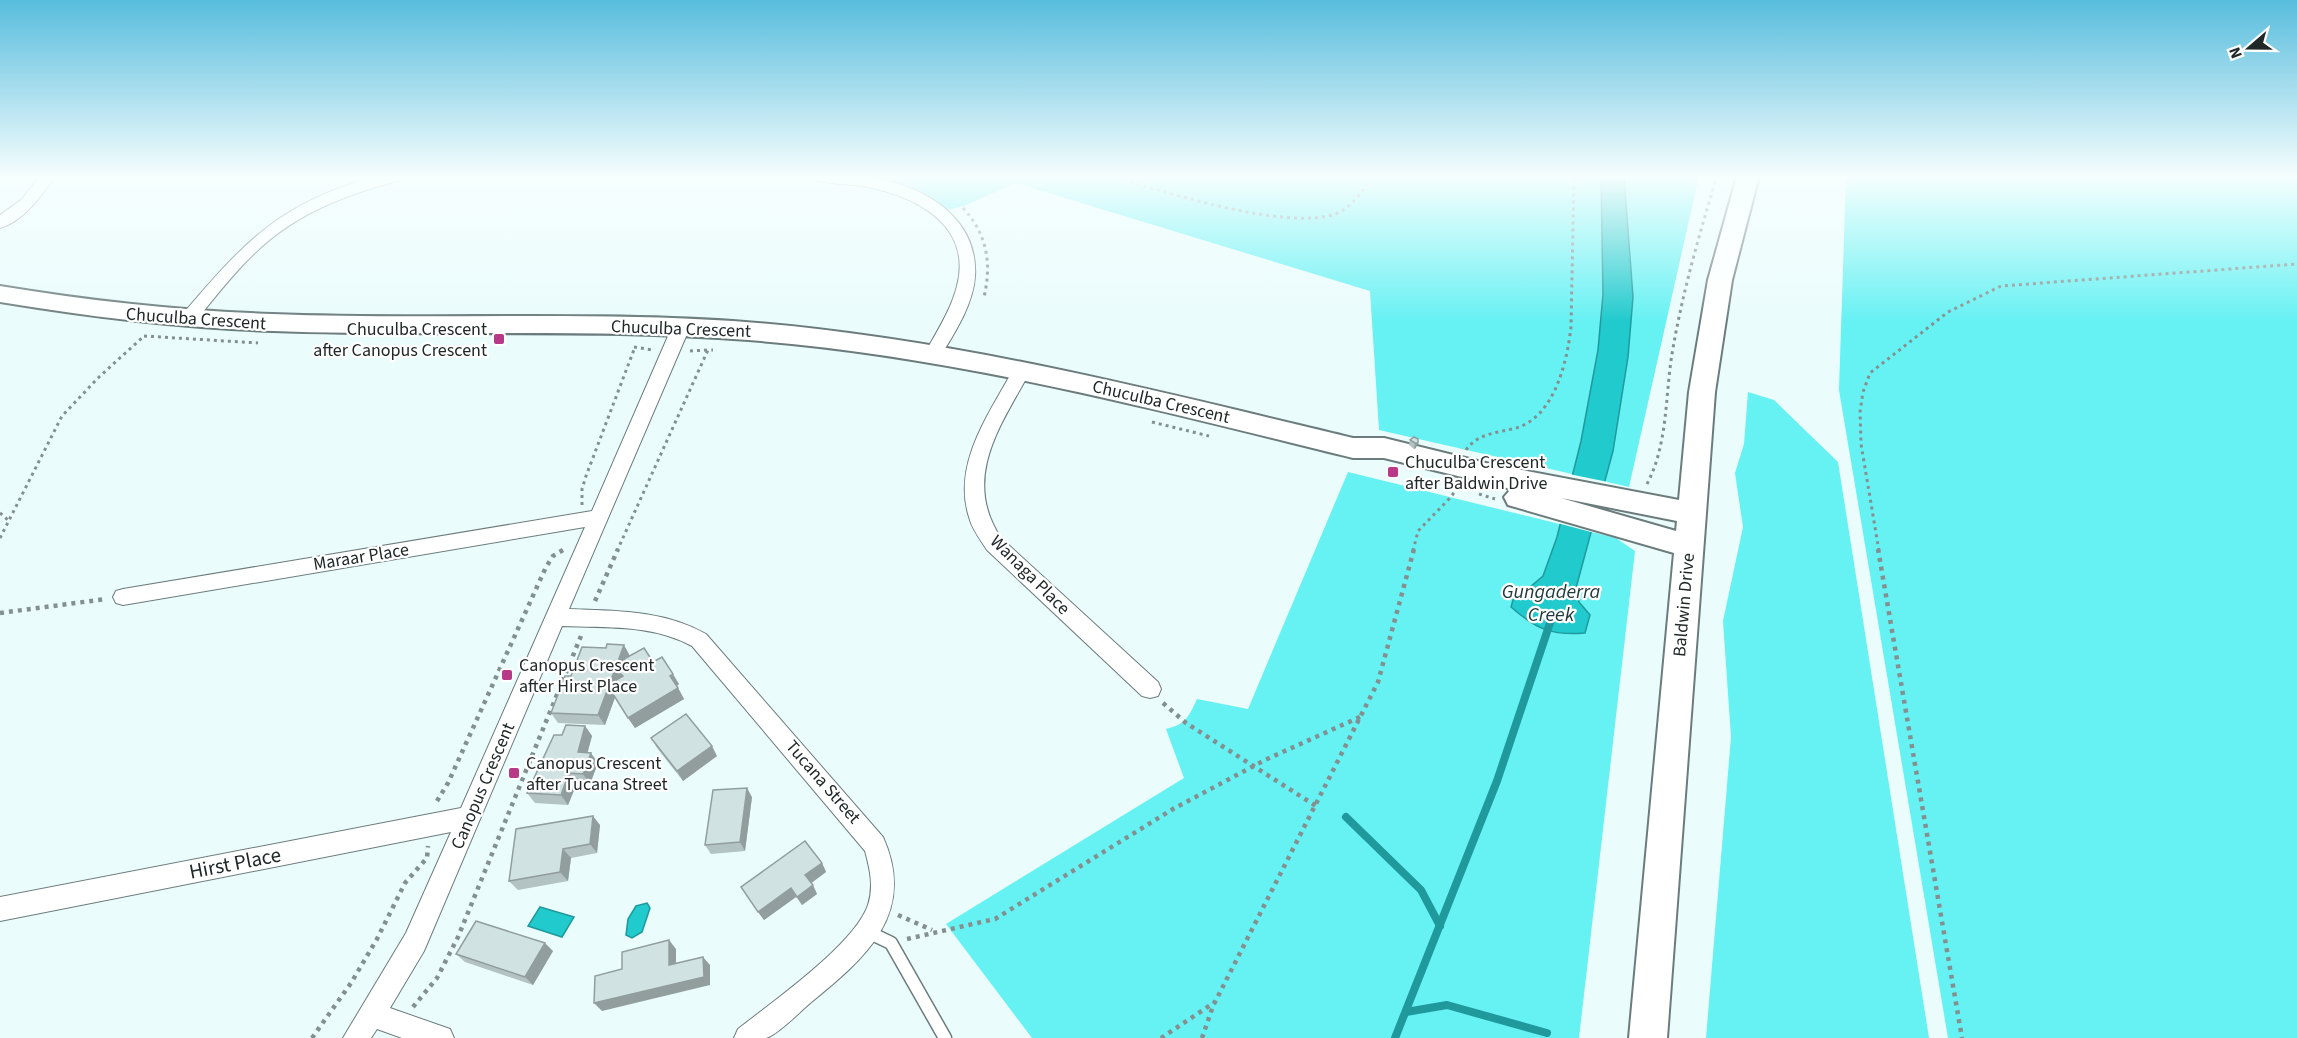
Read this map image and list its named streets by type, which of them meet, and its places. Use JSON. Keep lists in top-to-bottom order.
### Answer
{
  "streets": {
    "street": [
      "Chuculba Crescent",
      "Maraar Place",
      "Wanaga Place",
      "Baldwin Drive",
      "Tucana Street",
      "Canopus Crescent",
      "Hirst Place"
    ]
  },
  "crossings": [
    ["Chuculba Crescent", "Wanaga Place"],
    ["Chuculba Crescent", "Baldwin Drive"],
    ["Chuculba Crescent", "Canopus Crescent"],
    ["Maraar Place", "Canopus Crescent"],
    ["Tucana Street", "Canopus Crescent"],
    ["Canopus Crescent", "Hirst Place"]
  ],
  "water": ["Gungaderra Creek"],
  "places": {
    "transit": [
      "Chuculba Crescent after Canopus Crescent",
      "Chuculba Crescent after Baldwin Drive",
      "Canopus Crescent after Hirst Place",
      "Canopus Crescent after Tucana Street"
    ]
  },
  "north": "left"
}
